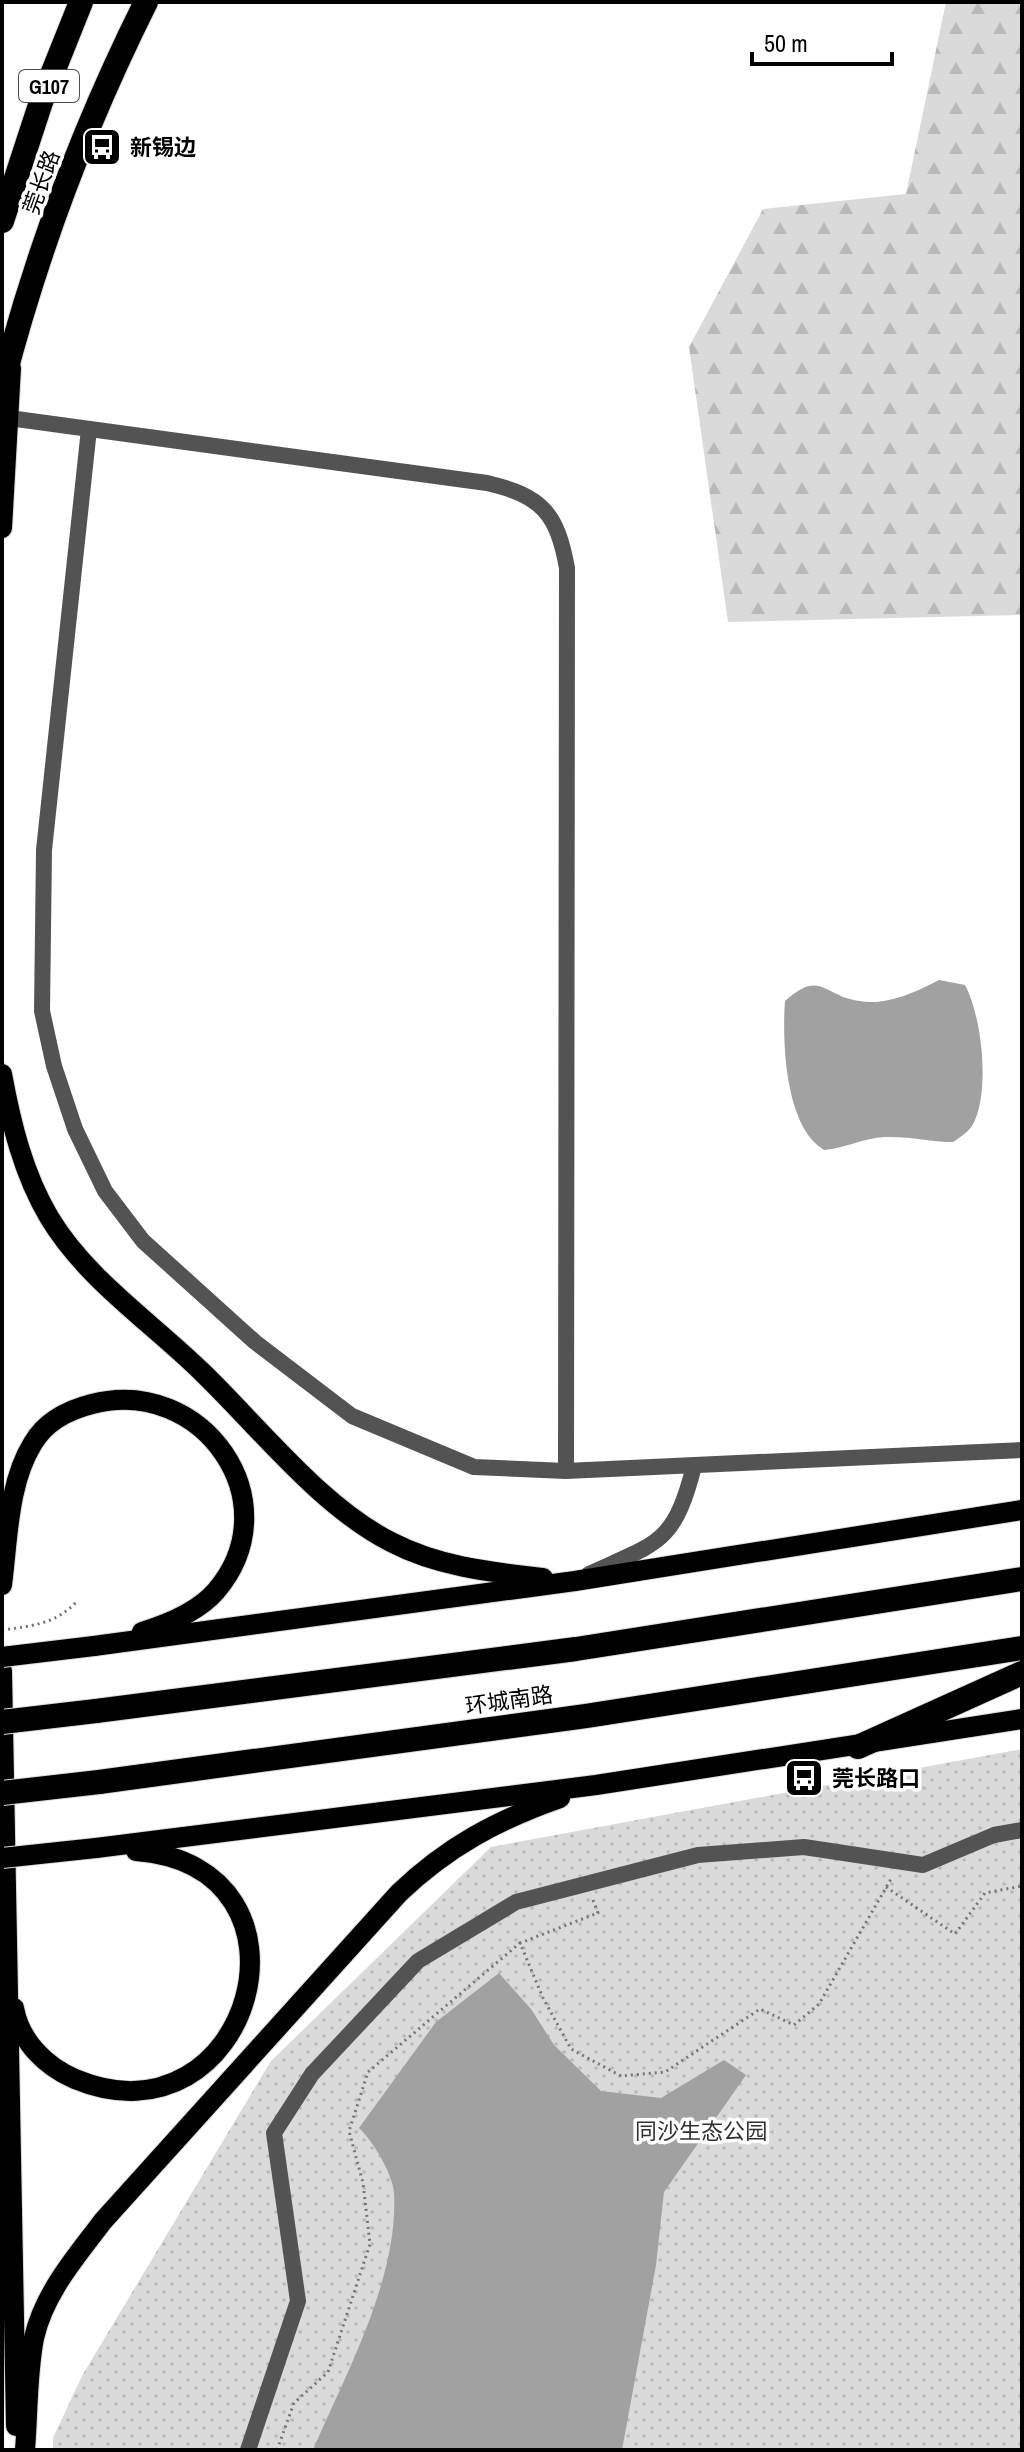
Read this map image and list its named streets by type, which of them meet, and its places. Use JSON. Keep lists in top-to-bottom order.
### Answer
{
  "streets": {
    "highway": ["G107", "莞长路", "环城南路"]
  },
  "parks": ["同沙生态公园"],
  "places": {
    "bus stop": ["新锡边", "莞长路口"]
  },
  "scale_bar": "50 m"
}
